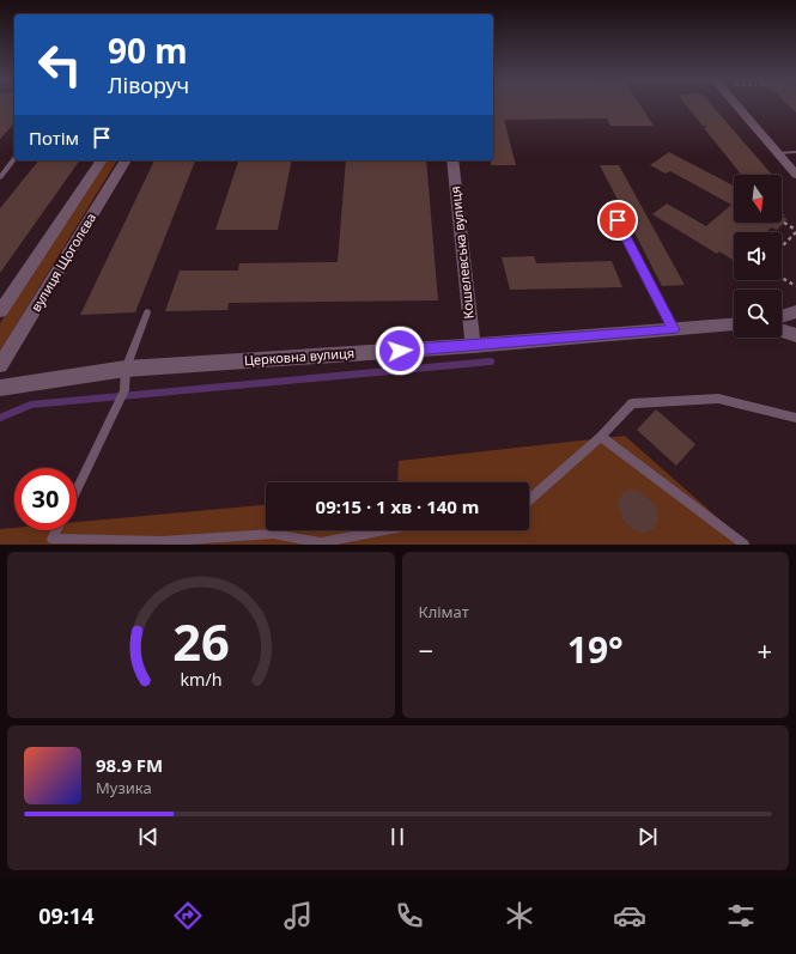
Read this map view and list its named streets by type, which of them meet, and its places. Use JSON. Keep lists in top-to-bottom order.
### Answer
{
  "streets": {
    "street": ["Кошелевська вулиця", "вулиця Щоголєва", "Церковна вулиця"]
  },
  "crossings": [
    ["Кошелевська вулиця", "Церковна вулиця"]
  ],
  "north": "bottom",
  "page": {
    "turn": ["90 m", "Ліворуч"],
    "then": "Потім",
    "limit": "30",
    "trip": "09:15 · 1 хв · 140 m",
    "tile": "Клімат",
    "heat": ["−", "19°", "+"],
    "song": ["98.9 FM", "Музика"],
    "tabs": "09:14",
    "gauge": ["26", "km/h"]
  }
}
